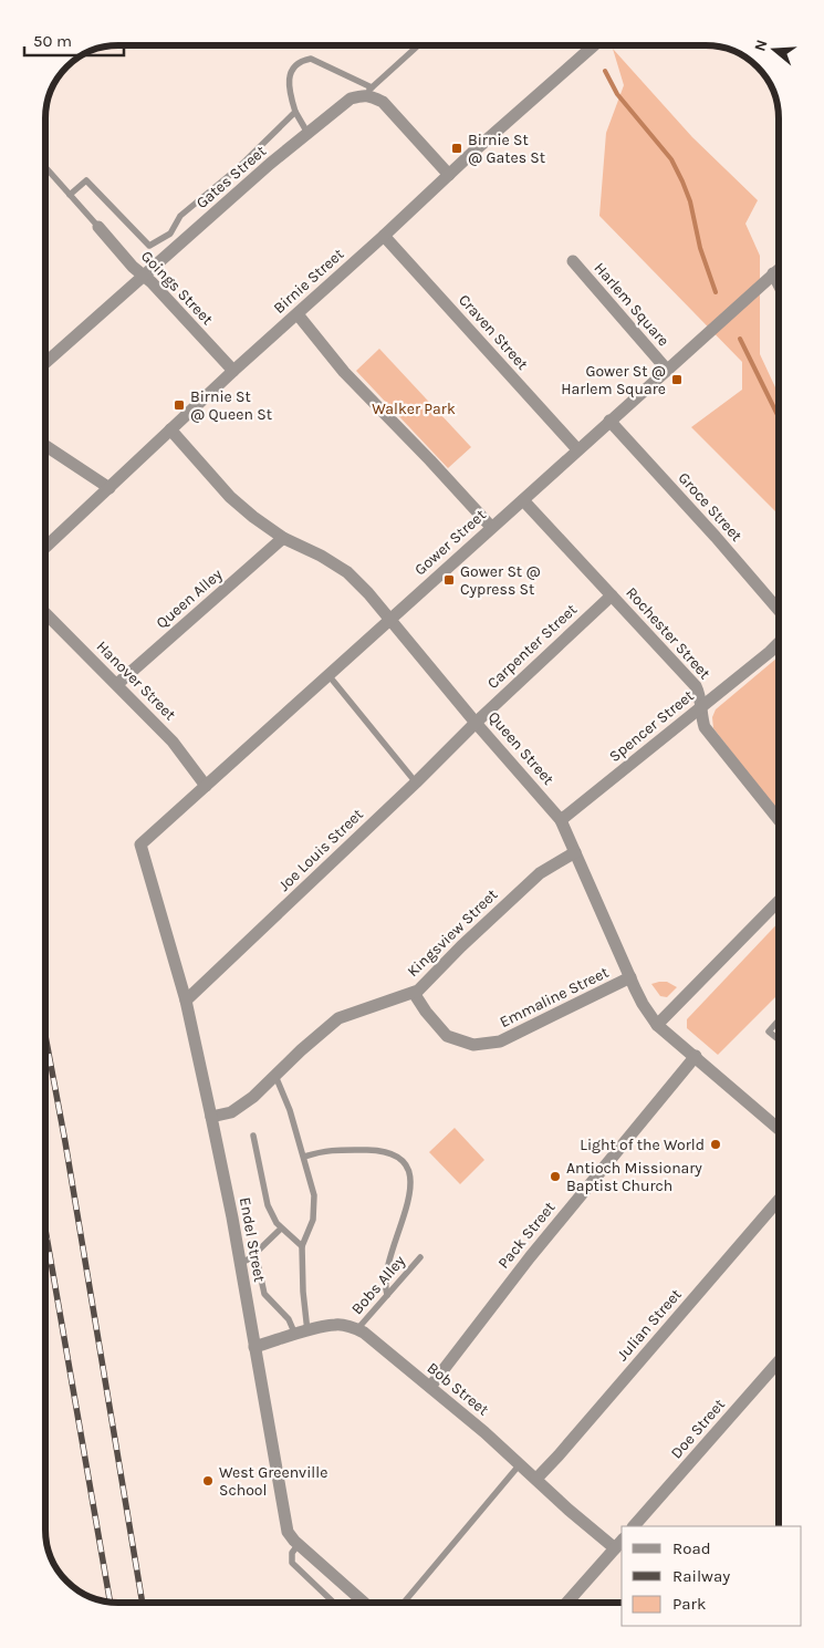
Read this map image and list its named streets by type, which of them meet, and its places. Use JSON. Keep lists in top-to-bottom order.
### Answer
{
  "streets": {
    "street": [
      "Gates Street",
      "Birnie Street",
      "Goings Street",
      "Harlem Square",
      "Craven Street",
      "Groce Street",
      "Gower Street",
      "Queen Alley",
      "Rochester Street",
      "Carpenter Street",
      "Hanover Street",
      "Spencer Street",
      "Queen Street",
      "Joe Louis Street",
      "Kingsview Street",
      "Emmaline Street",
      "Pack Street",
      "Endel Street",
      "Julian Street",
      "Bob Street",
      "Doe Street"
    ],
    "lane": ["Bobs Alley"]
  },
  "crossings": [
    ["Gates Street", "Goings Street"],
    ["Birnie Street", "Goings Street"],
    ["Birnie Street", "Craven Street"],
    ["Birnie Street", "Queen Street"],
    ["Harlem Square", "Gower Street"],
    ["Craven Street", "Gower Street"],
    ["Groce Street", "Gower Street"],
    ["Gower Street", "Rochester Street"],
    ["Gower Street", "Hanover Street"],
    ["Gower Street", "Queen Street"],
    ["Gower Street", "Endel Street"],
    ["Queen Alley", "Hanover Street"],
    ["Queen Alley", "Queen Street"],
    ["Rochester Street", "Carpenter Street"],
    ["Rochester Street", "Spencer Street"],
    ["Carpenter Street", "Queen Street"],
    ["Carpenter Street", "Joe Louis Street"],
    ["Spencer Street", "Queen Street"],
    ["Queen Street", "Joe Louis Street"],
    ["Queen Street", "Kingsview Street"],
    ["Queen Street", "Emmaline Street"],
    ["Queen Street", "Pack Street"],
    ["Joe Louis Street", "Endel Street"],
    ["Kingsview Street", "Emmaline Street"],
    ["Kingsview Street", "Endel Street"],
    ["Pack Street", "Bob Street"],
    ["Endel Street", "Bob Street"],
    ["Bobs Alley", "Bob Street"],
    ["Julian Street", "Bob Street"]
  ],
  "parks": ["Walker Park"],
  "places": {
    "transit": [
      "Birnie St @ Gates St",
      "Gower St @ Harlem Square",
      "Birnie St @ Queen St",
      "Gower St @ Cypress St"
    ],
    "other": ["Light of the World", "Antioch Missionary Baptist Church", "West Greenville School"]
  },
  "legend": ["Road", "Railway", "Park"],
  "scale_bar": "50 m",
  "north": "left"
}
